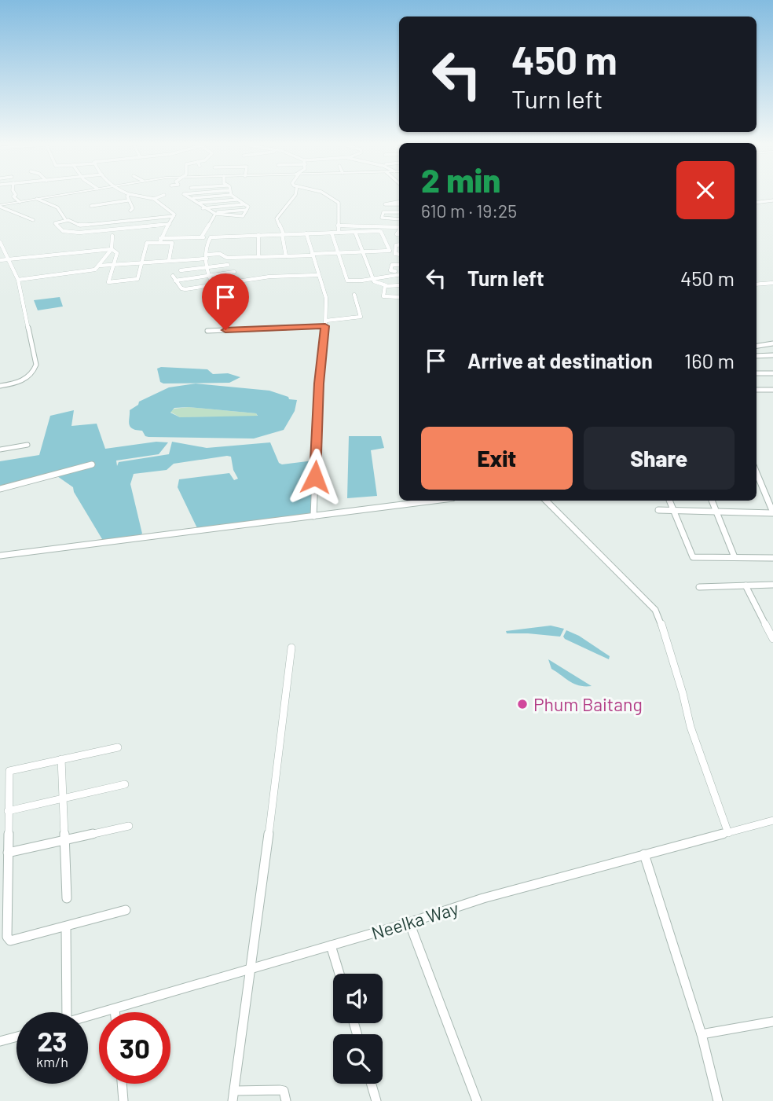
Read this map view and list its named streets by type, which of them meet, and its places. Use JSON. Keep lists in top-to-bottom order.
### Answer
{
  "streets": {
    "street": ["Neelka Way"]
  },
  "places": ["Phum Baitang"],
  "page": {
    "turn": ["450 m", "Turn left"],
    "heading": ["2 min", "610 m · 19:25"],
    "list": [
      {
        "name": "Turn left",
        "value": "450 m"
      },
      {
        "name": "Arrive at destination",
        "value": "160 m"
      }
    ],
    "buttons": ["Exit", "Share"],
    "speed": "23 km/h",
    "limit": "30"
  }
}
